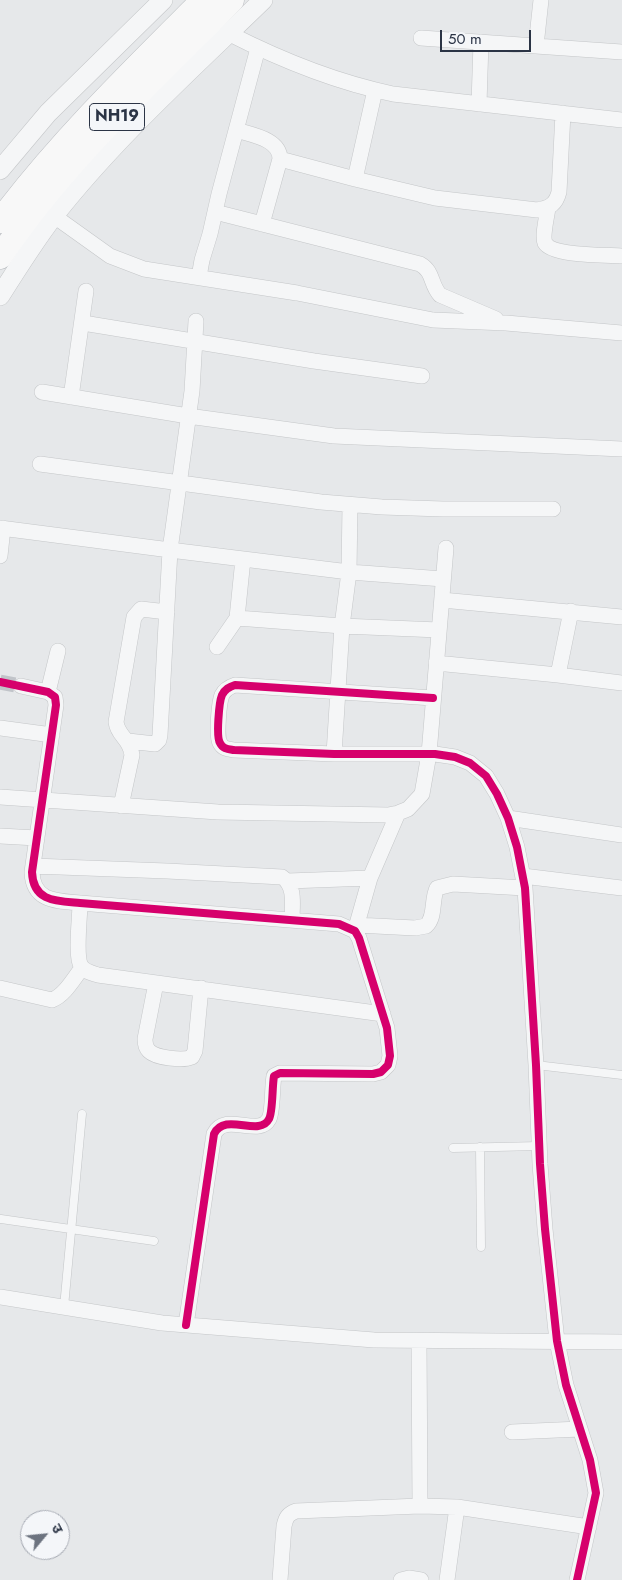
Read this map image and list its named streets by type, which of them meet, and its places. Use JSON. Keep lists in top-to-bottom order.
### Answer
{
  "streets": {
    "highway": ["NH19"]
  },
  "scale_bar": "50 m",
  "north": "top right"
}
